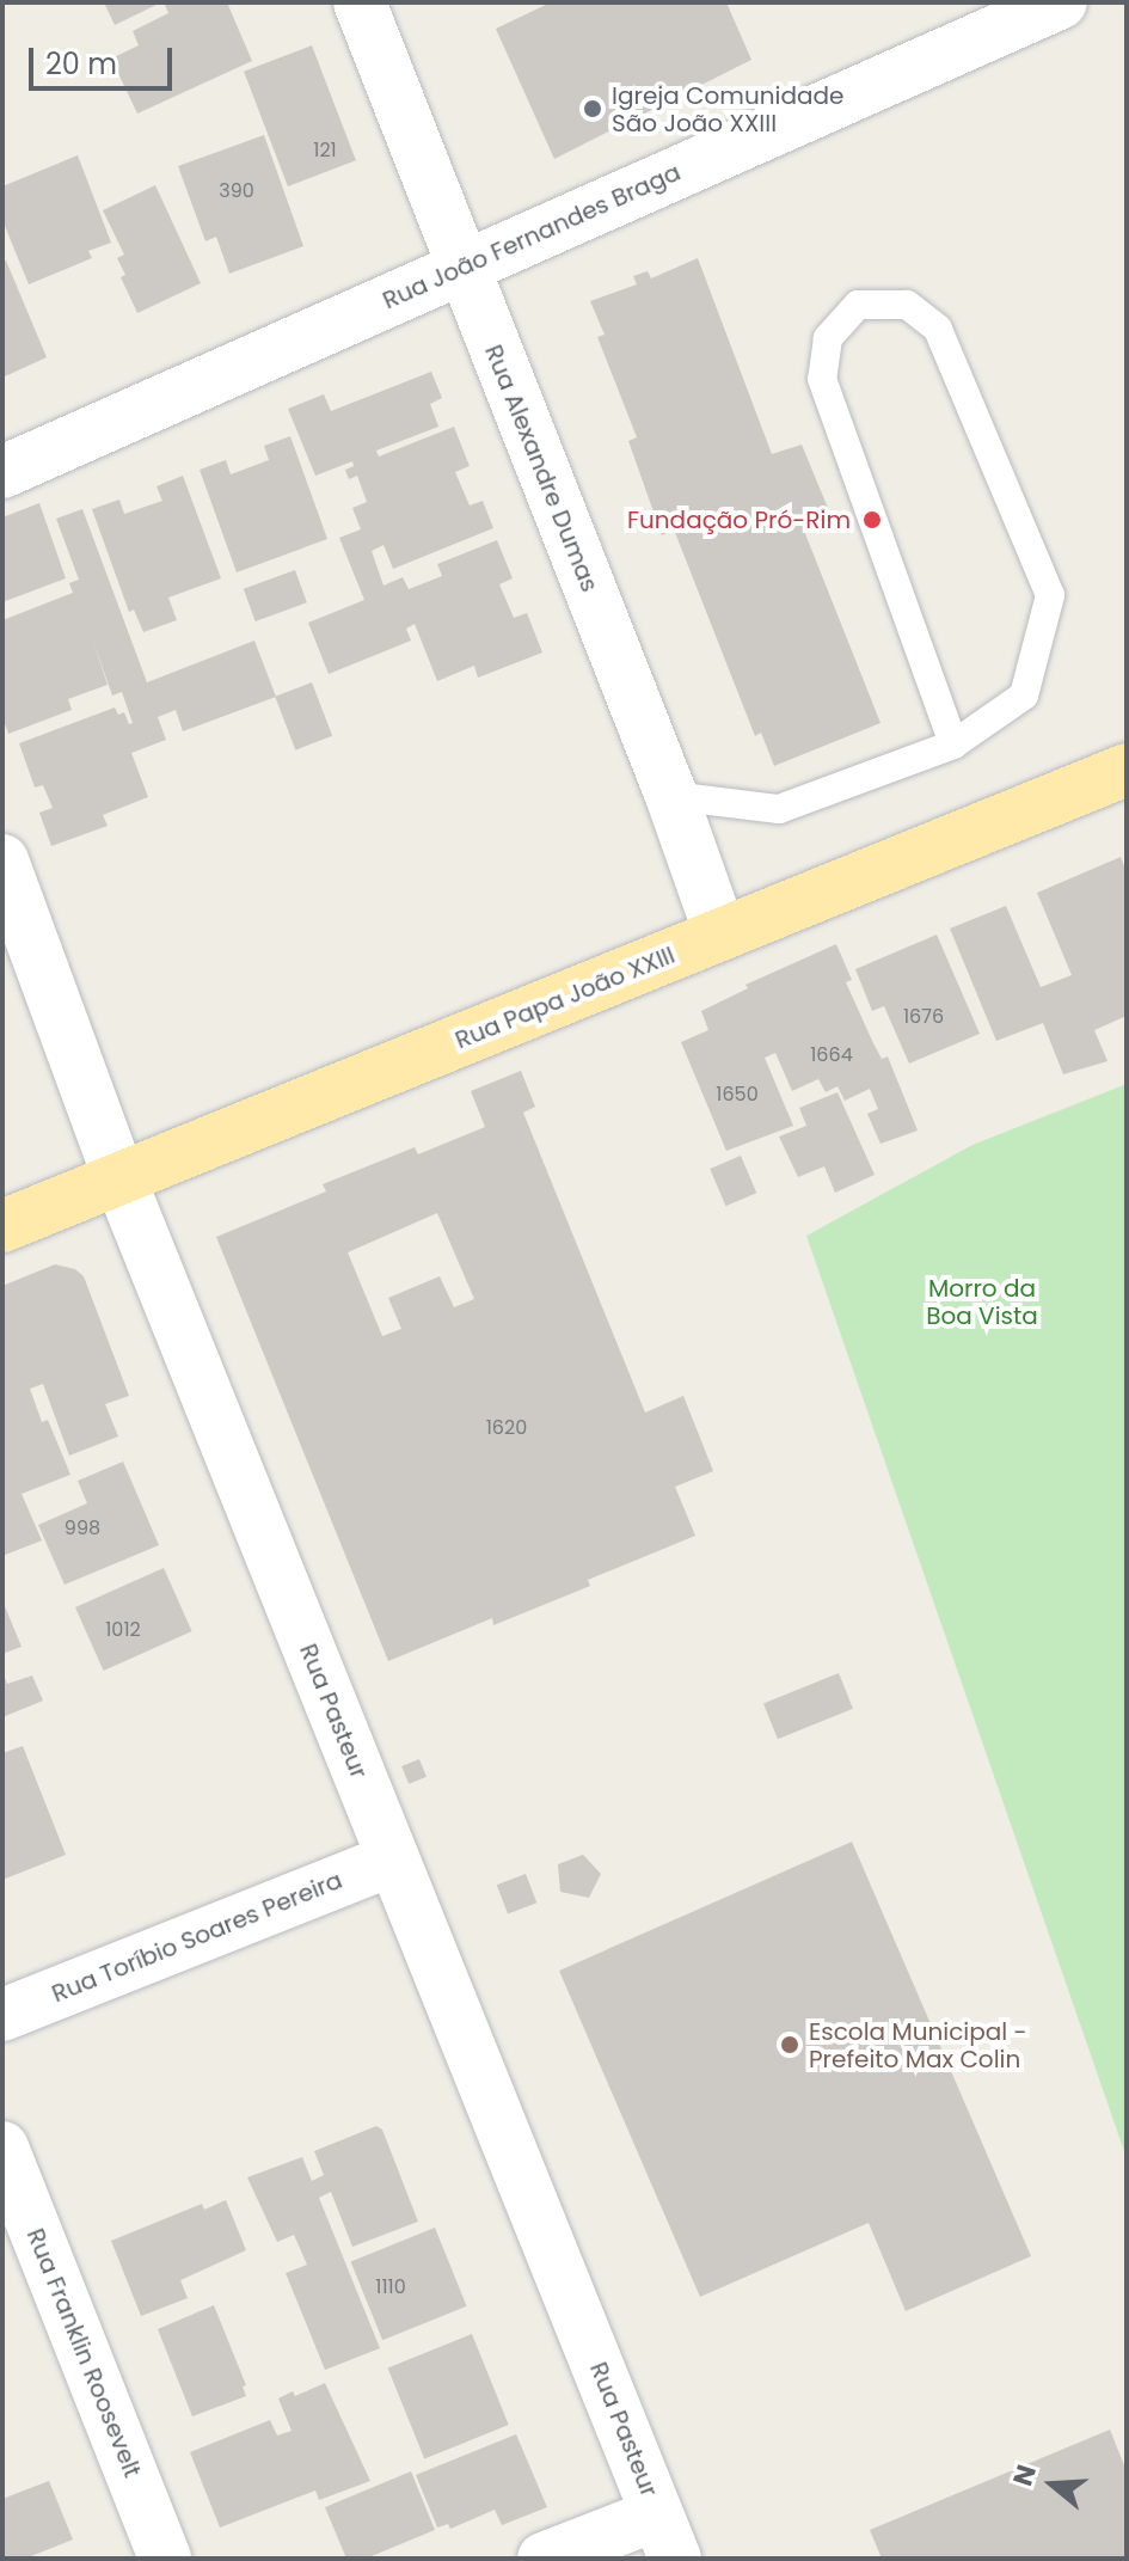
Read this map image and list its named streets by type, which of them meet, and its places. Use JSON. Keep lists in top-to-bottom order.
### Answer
{
  "streets": {
    "main road": ["Rua Papa João XXIII"],
    "street": [
      "Rua João Fernandes Braga",
      "Rua Alexandre Dumas",
      "Rua Pasteur",
      "Rua Toríbio Soares Pereira",
      "Rua Franklin Roosevelt"
    ]
  },
  "crossings": [
    ["Rua João Fernandes Braga", "Rua Alexandre Dumas"],
    ["Rua Alexandre Dumas", "Rua Papa João XXIII"],
    ["Rua Papa João XXIII", "Rua Pasteur"],
    ["Rua Pasteur", "Rua Toríbio Soares Pereira"]
  ],
  "parks": ["Morro da Boa Vista"],
  "places": ["Igreja Comunidade São João XXIII", "Fundação Pró-Rim", "Escola Municipal - Prefeito Max Colin"],
  "house_numbers": [
    "121",
    "390",
    "1676",
    "1664",
    "1650",
    "1620",
    "998",
    "1012",
    "1110"
  ],
  "scale_bar": "20 m",
  "north": "left"
}
